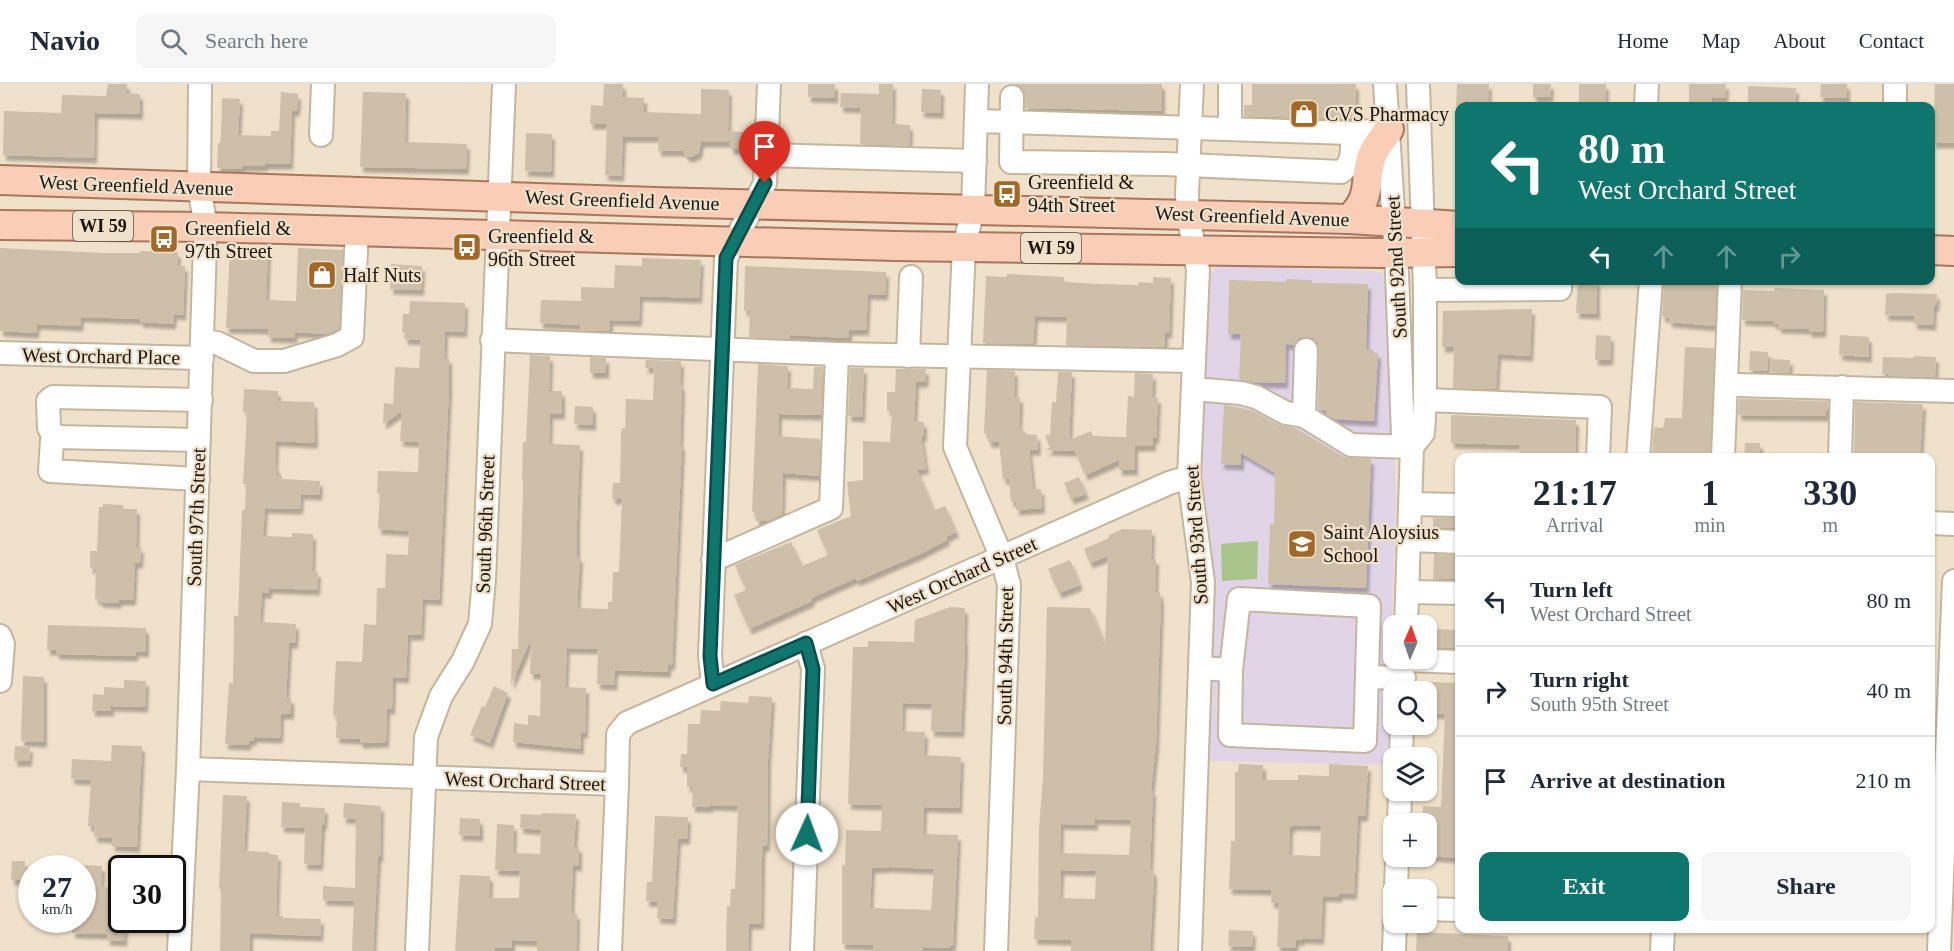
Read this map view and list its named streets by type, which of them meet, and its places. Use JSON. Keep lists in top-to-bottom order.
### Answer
{
  "streets": {
    "main road": ["West Greenfield Avenue", "WI 59"],
    "street": [
      "South 92nd Street",
      "West Orchard Place",
      "South 97th Street",
      "South 96th Street",
      "South 93rd Street",
      "West Orchard Street",
      "South 94th Street"
    ]
  },
  "crossings": [
    ["West Greenfield Avenue", "South 92nd Street"],
    ["West Greenfield Avenue", "West Orchard Place"],
    ["West Greenfield Avenue", "South 97th Street"],
    ["West Greenfield Avenue", "South 96th Street"],
    ["West Greenfield Avenue", "South 93rd Street"],
    ["West Greenfield Avenue", "South 94th Street"],
    ["West Orchard Place", "South 97th Street"],
    ["South 97th Street", "West Orchard Street"],
    ["South 96th Street", "West Orchard Street"],
    ["South 93rd Street", "West Orchard Street"],
    ["West Orchard Street", "South 94th Street"]
  ],
  "places": {
    "shop": ["CVS Pharmacy", "Half Nuts"],
    "bus stop": ["Greenfield & 94th Street", "Greenfield & 97th Street", "Greenfield & 96th Street"],
    "school or university": ["Saint Aloysius School"]
  },
  "north": "top",
  "page": {
    "header": "Navio",
    "search": "Search here",
    "nav": [
      "Home",
      "Map",
      "About",
      "Contact"
    ],
    "turn": ["80 m", "West Orchard Street"],
    "eta": [
      "21:17",
      "Arrival",
      "1",
      "min",
      "330",
      "m"
    ],
    "list": [
      {
        "name": "Turn left",
        "note": "West Orchard Street",
        "value": "80 m"
      },
      {
        "name": "Turn right",
        "note": "South 95th Street",
        "value": "40 m"
      },
      {
        "name": "Arrive at destination",
        "value": "210 m"
      }
    ],
    "map_buttons": ["+", "−"],
    "buttons": ["Exit", "Share"],
    "speed": "27 km/h",
    "limit": "30"
  }
}
